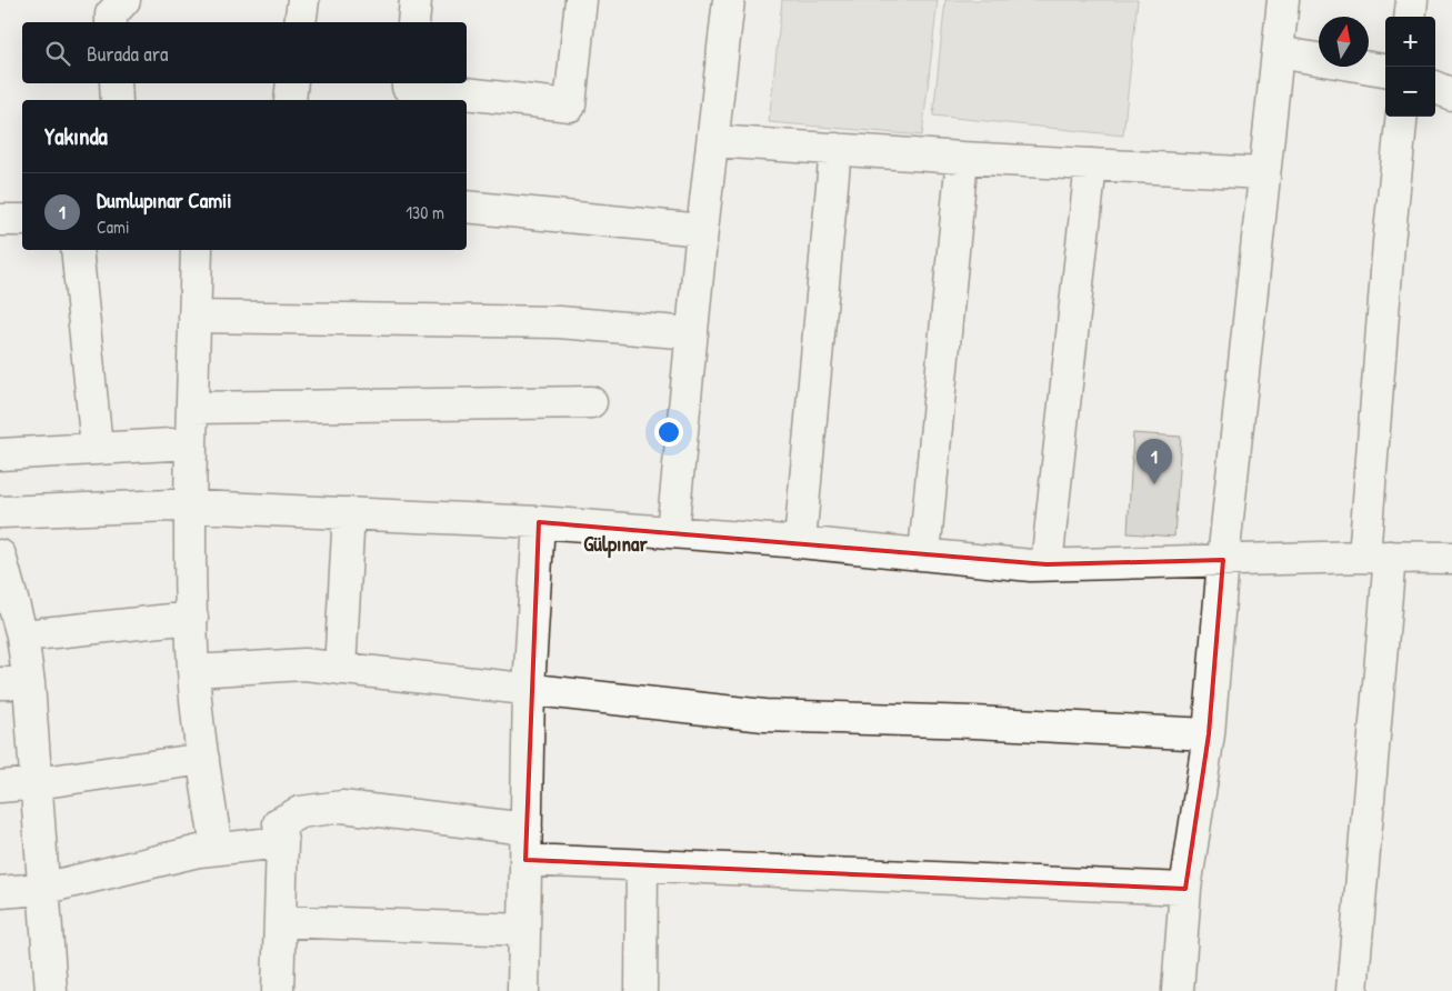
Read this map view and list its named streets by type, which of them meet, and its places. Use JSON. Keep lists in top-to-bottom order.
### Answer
{
  "districts": ["Gülpınar"],
  "north": "top",
  "page": {
    "map_buttons": ["+", "−"],
    "search": "Burada ara",
    "heading": "Yakında",
    "list": [
      {
        "mark": "1",
        "name": "Dumlupınar Camii",
        "note": "Cami",
        "value": "130 m"
      }
    ],
    "pins": "1"
  }
}
